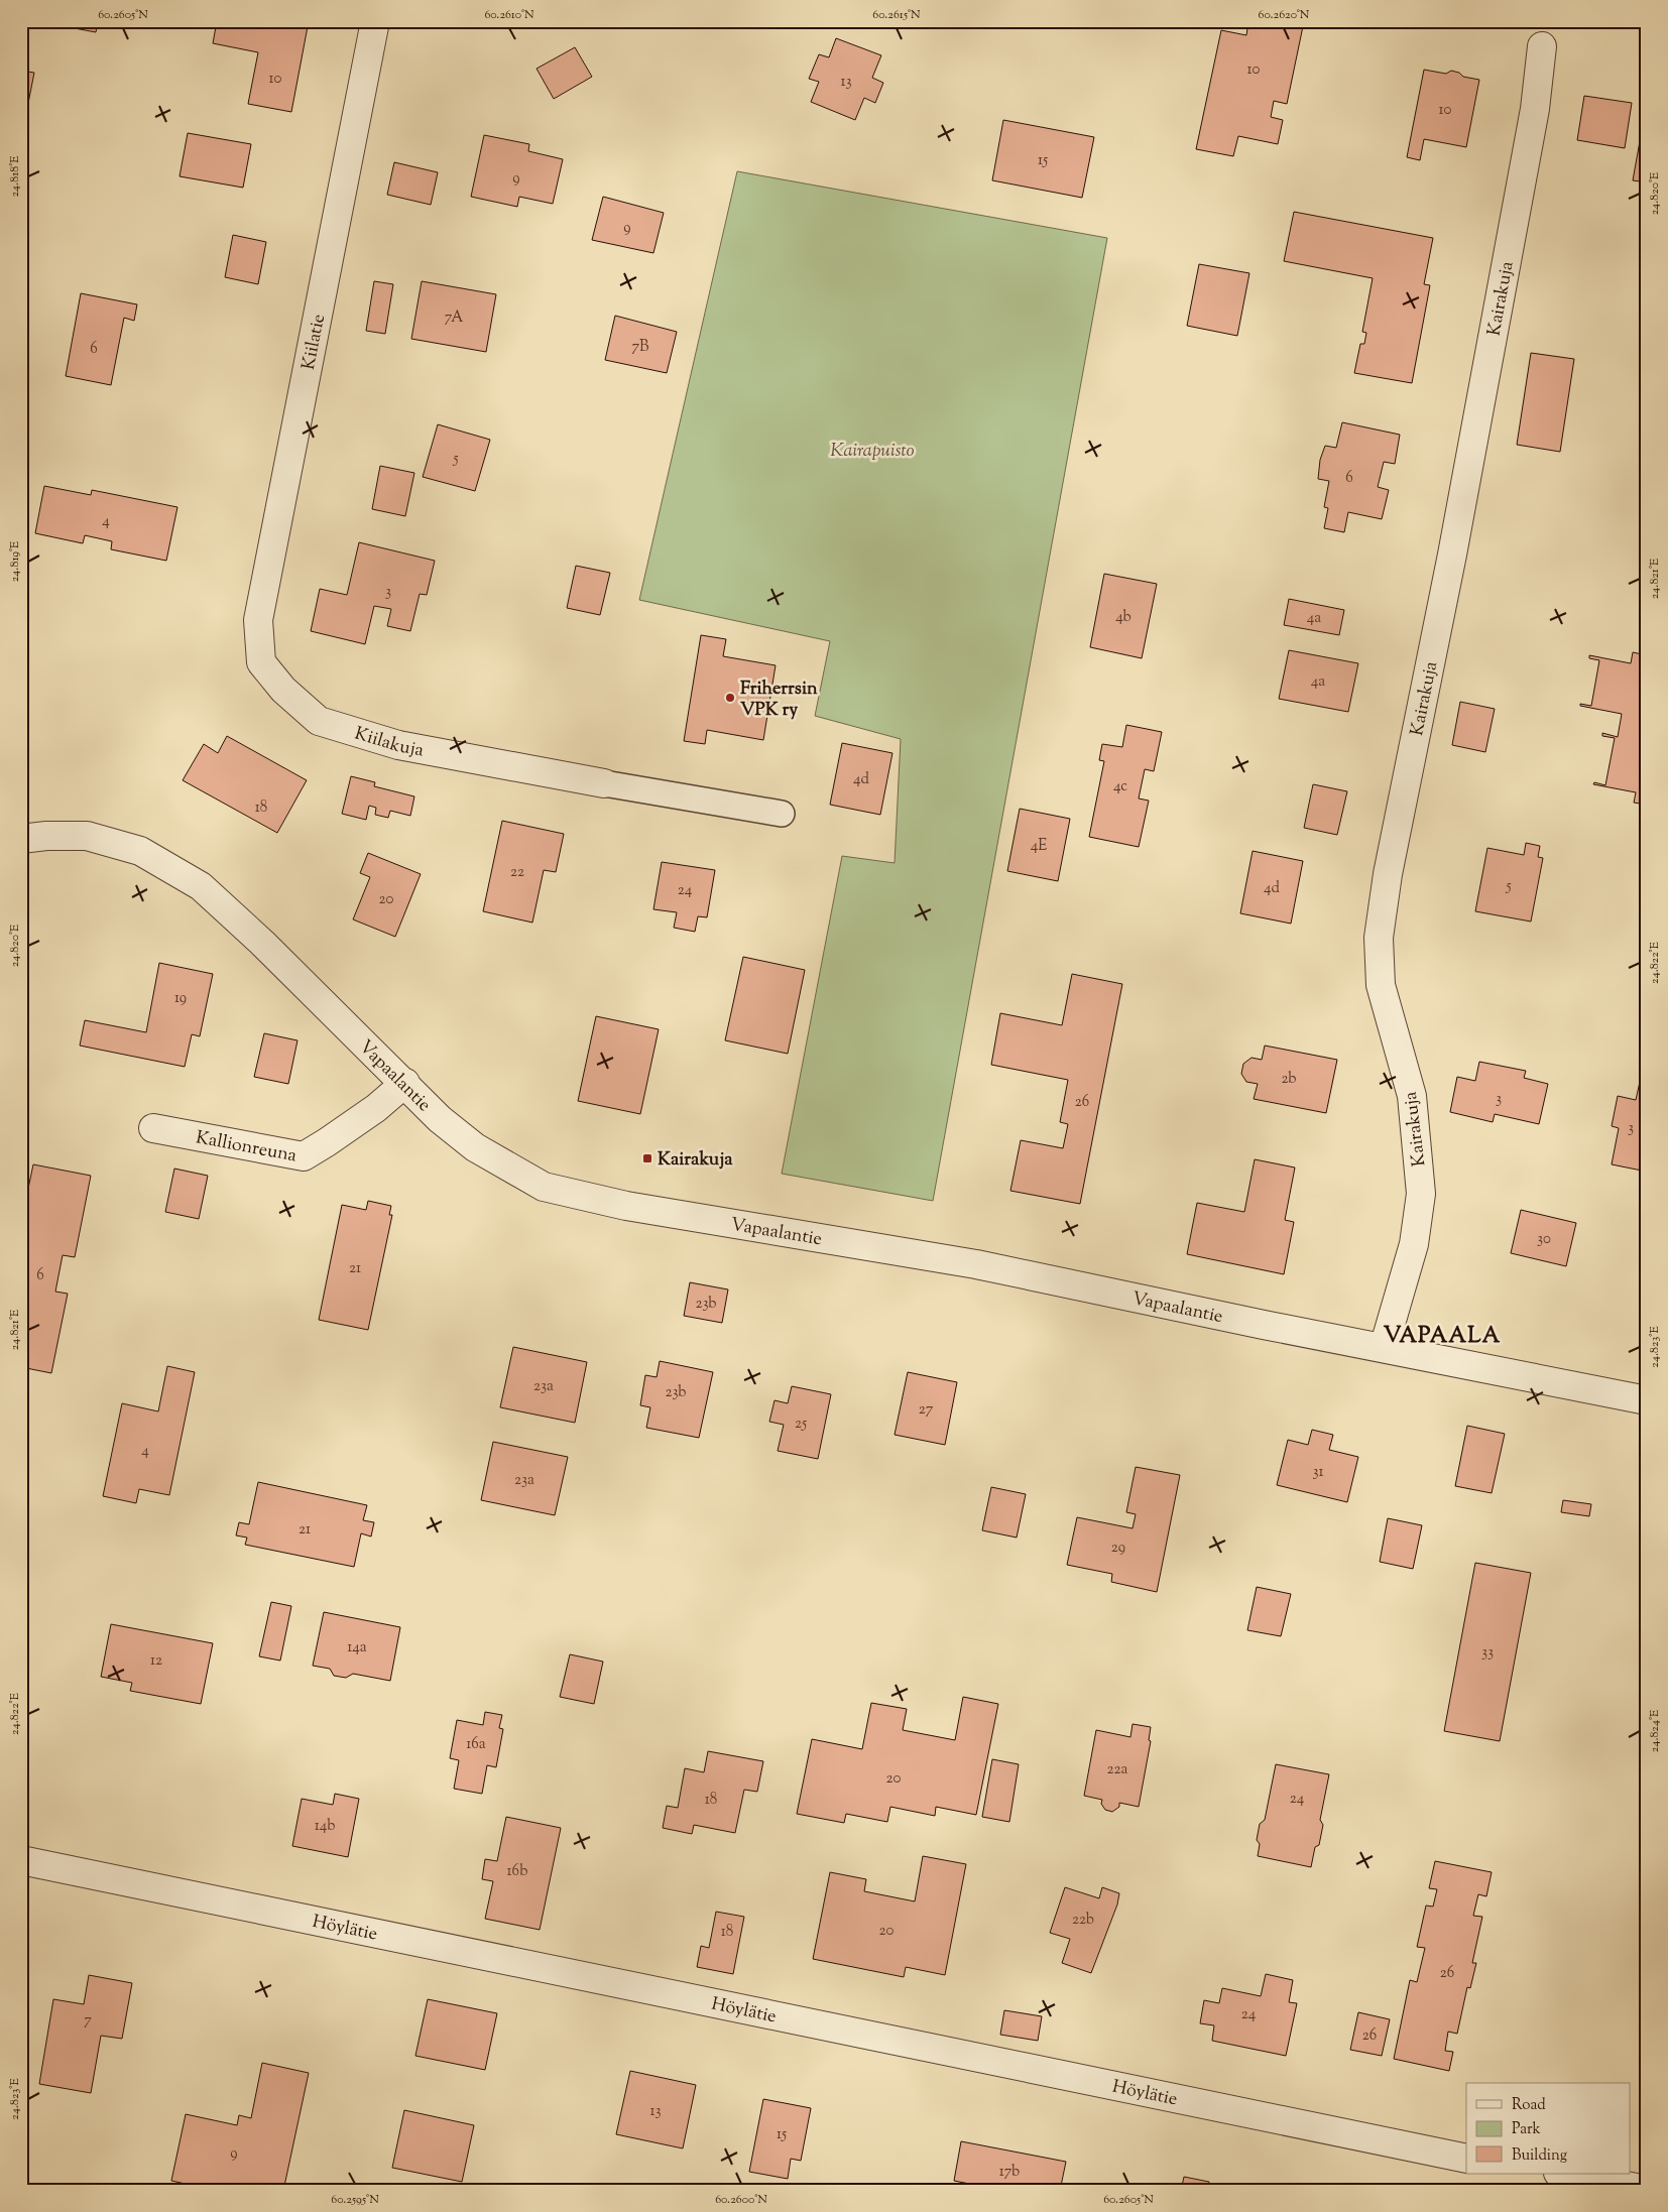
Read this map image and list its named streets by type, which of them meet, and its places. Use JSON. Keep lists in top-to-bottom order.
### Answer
{
  "streets": {
    "street": [
      "Kairakuja",
      "Kiilatie",
      "Kiilakuja",
      "Vapaalantie",
      "Kallionreuna",
      "Höylätie"
    ]
  },
  "crossings": [
    ["Kairakuja", "Vapaalantie"],
    ["Kiilatie", "Kiilakuja"],
    ["Vapaalantie", "Kallionreuna"]
  ],
  "districts": ["VAPAALA"],
  "parks": ["Kairapuisto"],
  "places": {
    "other": ["Friherrsin VPK ry"],
    "transit": ["Kairakuja"]
  },
  "house_numbers": [
    "10",
    "10",
    "13",
    "10",
    "15",
    "9",
    "9",
    "7A",
    "7B",
    "6",
    "5",
    "6",
    "4",
    "3",
    "4b",
    "4a",
    "4a",
    "4d",
    "4c",
    "18",
    "4E",
    "22",
    "5",
    "4d",
    "24",
    "20",
    "19",
    "2b",
    "3",
    "26",
    "3",
    "30",
    "21",
    "6",
    "23b",
    "23a",
    "23b",
    "27",
    "25",
    "4",
    "31",
    "23a",
    "21",
    "29",
    "14a",
    "33",
    "12",
    "16a",
    "22a",
    "20",
    "24",
    "18",
    "14b",
    "16b",
    "22b",
    "20",
    "18",
    "26",
    "24",
    "7",
    "26",
    "13",
    "15",
    "9",
    "17b"
  ],
  "legend": ["Road", "Park", "Building"],
  "coordinates": [
    "60.2605°N",
    "60.2610°N",
    "60.2615°N",
    "60.2620°N",
    "24.818°E",
    "24.820°E",
    "24.819°E",
    "24.821°E",
    "24.822°E",
    "24.823°E",
    "24.824°E",
    "60.2595°N",
    "60.2600°N"
  ]
}
